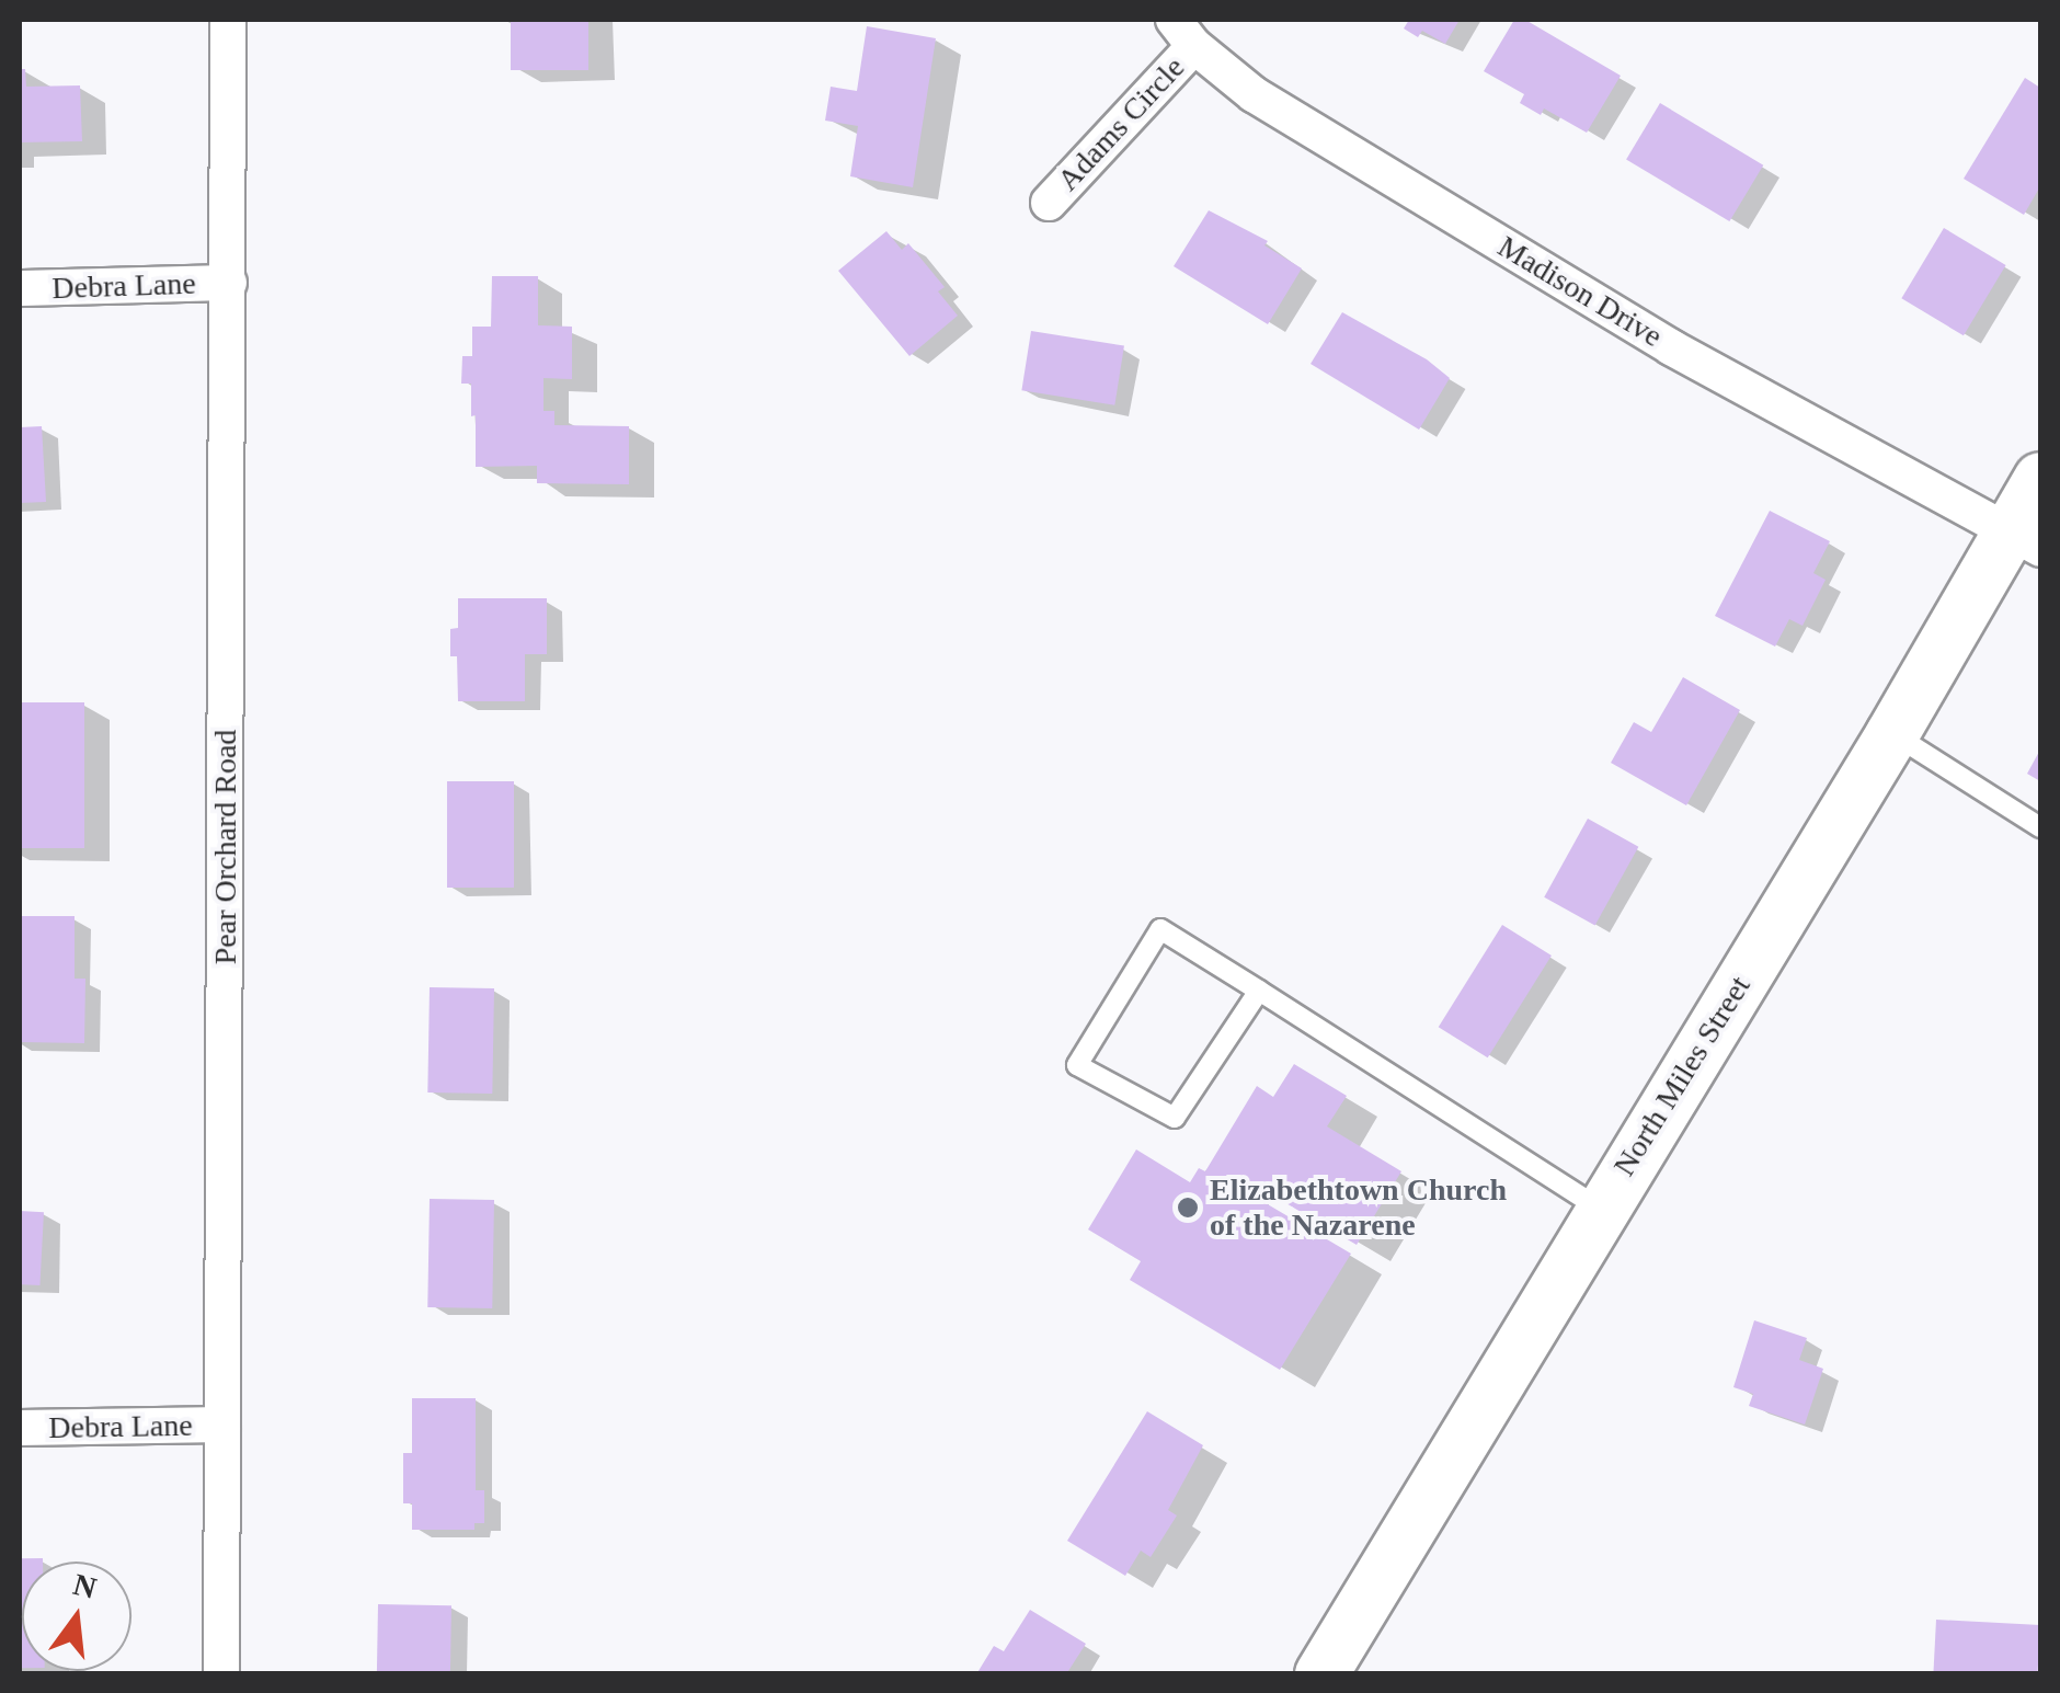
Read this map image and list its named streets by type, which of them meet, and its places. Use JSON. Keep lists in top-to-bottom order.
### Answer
{
  "streets": {
    "main road": ["North Miles Street"],
    "street": [
      "Adams Circle",
      "Debra Lane",
      "Madison Drive",
      "Pear Orchard Road"
    ]
  },
  "crossings": [
    ["Adams Circle", "Madison Drive"],
    ["Debra Lane", "Pear Orchard Road"],
    ["Madison Drive", "North Miles Street"]
  ],
  "places": ["Elizabethtown Church of the Nazarene"],
  "north": "top"
}
